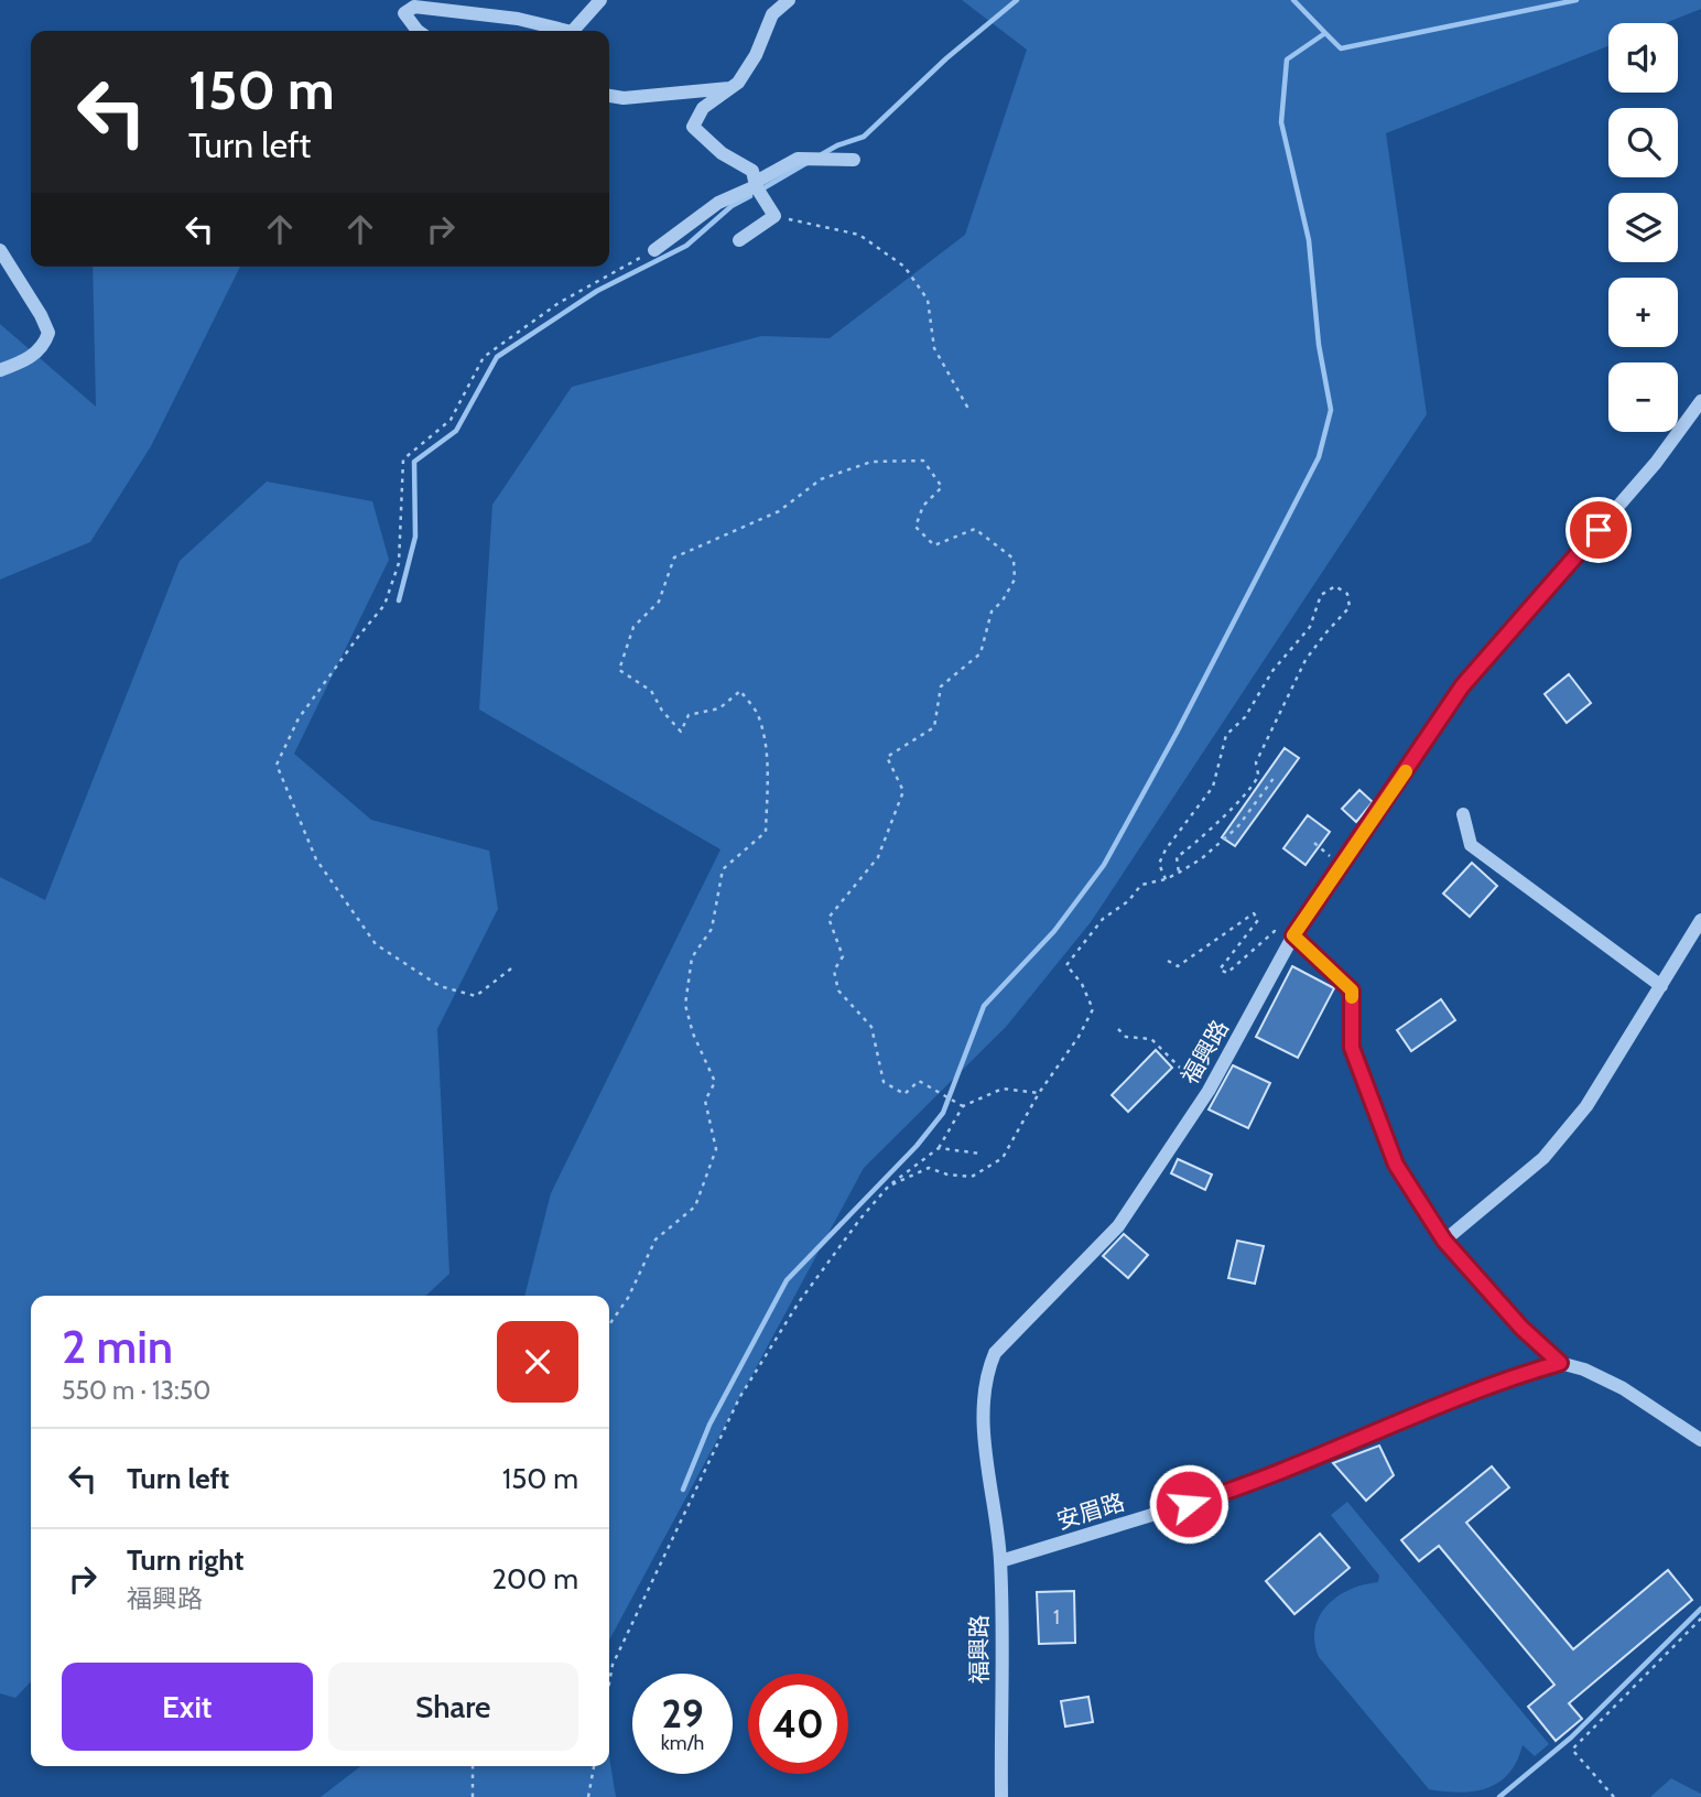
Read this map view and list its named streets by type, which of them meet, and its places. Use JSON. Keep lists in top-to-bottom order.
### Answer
{
  "streets": {
    "street": ["福興路", "安眉路"]
  },
  "crossings": [
    ["福興路", "安眉路"]
  ],
  "house_numbers": ["1"],
  "page": {
    "map_buttons": ["+", "−"],
    "turn": ["150 m", "Turn left"],
    "heading": ["2 min", "550 m · 13:50"],
    "list": [
      {
        "name": "Turn left",
        "value": "150 m"
      },
      {
        "name": "Turn right",
        "note": "福興路",
        "value": "200 m"
      }
    ],
    "buttons": ["Exit", "Share"],
    "speed": "29 km/h",
    "limit": "40"
  }
}
